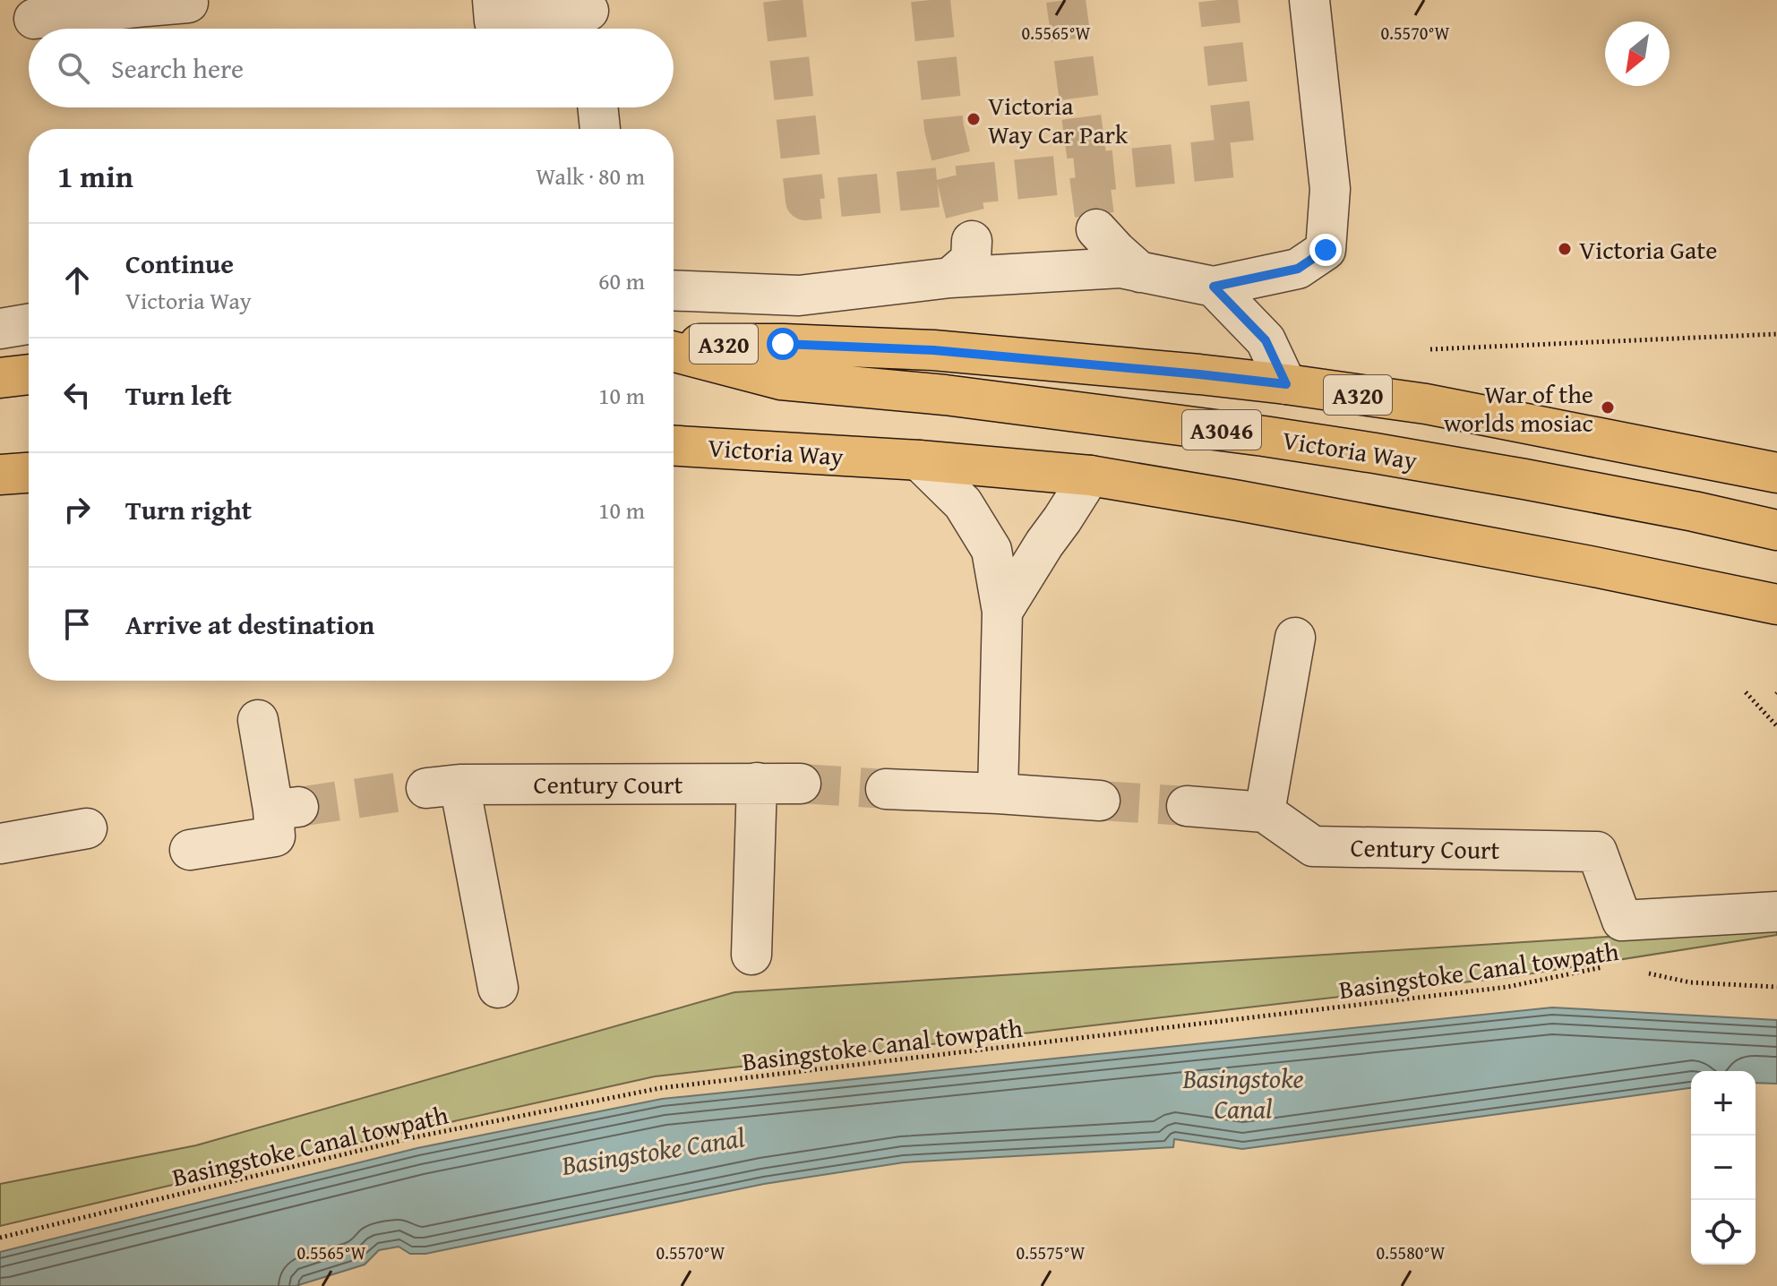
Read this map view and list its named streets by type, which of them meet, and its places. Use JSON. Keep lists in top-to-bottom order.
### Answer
{
  "streets": {
    "main road": ["A320", "A3046", "Victoria Way"],
    "street": ["Century Court"],
    "path": ["Basingstoke Canal towpath"]
  },
  "water": ["Basingstoke Canal"],
  "places": ["Victoria Way Car Park", "Victoria Gate", "War of the worlds mosiac"],
  "north": "bottom left",
  "page": {
    "search": "Search here",
    "heading": ["1 min", "Walk · 80 m"],
    "list": [
      ["Continue", "Victoria Way", "60 m"],
      ["Turn left", "10 m"],
      ["Turn right", "10 m"],
      "Arrive at destination"
    ],
    "map_buttons": ["+", "−"]
  },
  "coordinates": [
    "0.5565°W",
    "0.5570°W",
    "0.5575°W",
    "0.5580°W"
  ]
}
